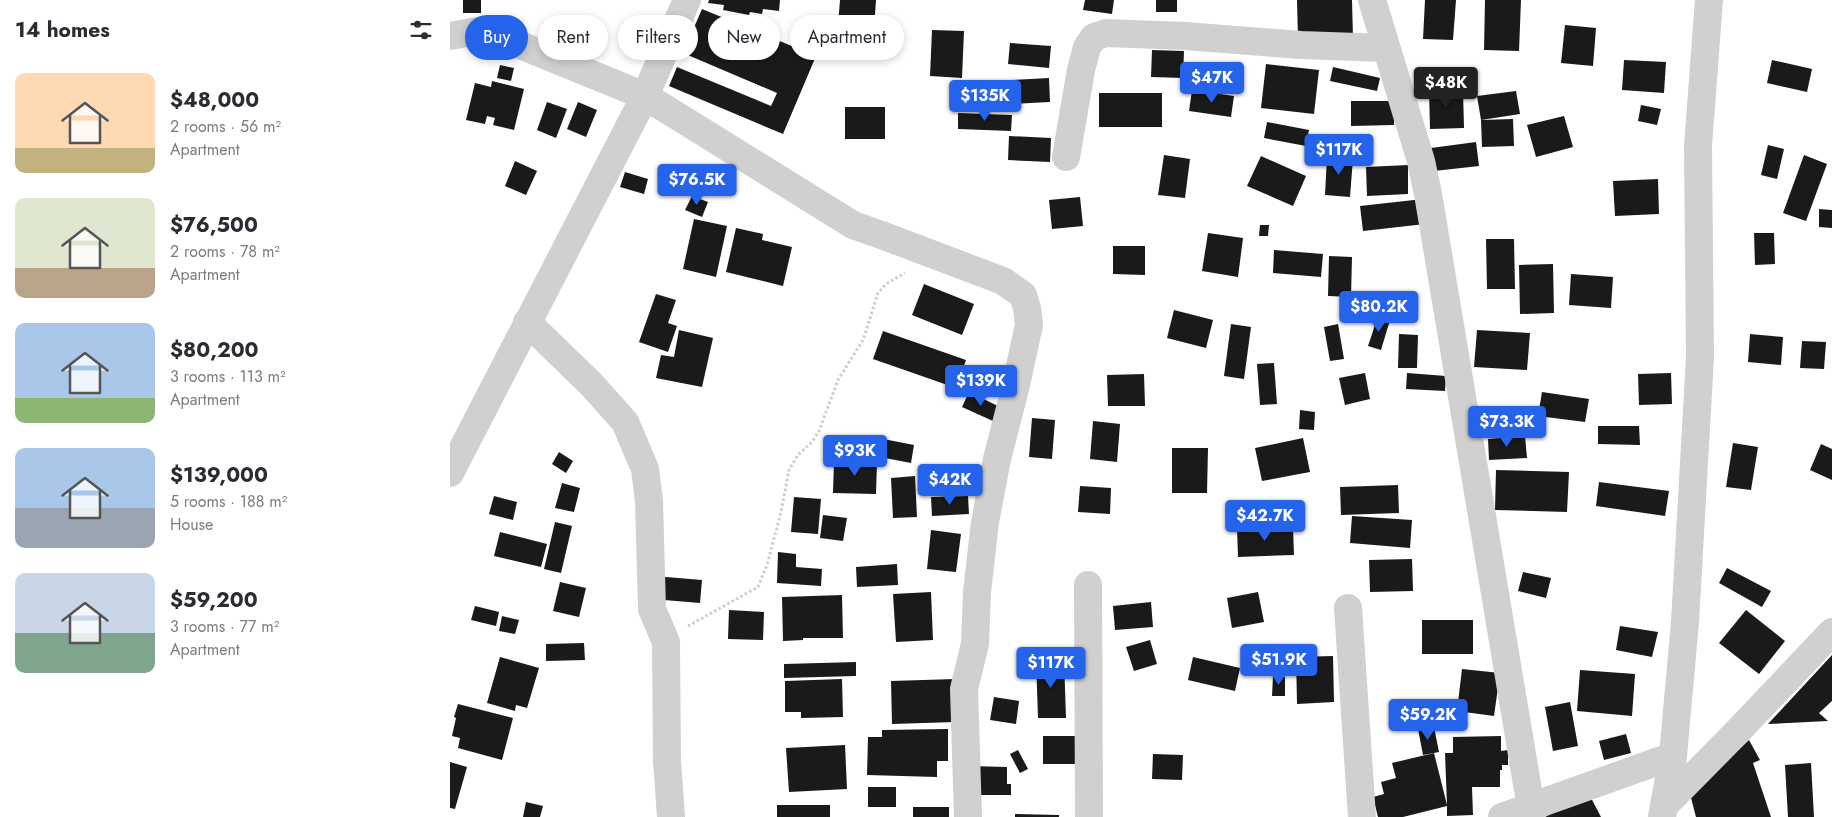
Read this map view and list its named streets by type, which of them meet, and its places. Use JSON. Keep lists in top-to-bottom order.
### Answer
{
  "page": {
    "heading": "14 homes",
    "chip": [
      "Buy",
      "Rent",
      "Filters",
      "New",
      "Apartment"
    ],
    "list": [
      {
        "name": "$48,000",
        "note": "2 rooms · 56 m² · Apartment"
      },
      {
        "name": "$76,500",
        "note": "2 rooms · 78 m² · Apartment"
      },
      {
        "name": "$80,200",
        "note": "3 rooms · 113 m² · Apartment"
      },
      {
        "name": "$139,000",
        "note": "5 rooms · 188 m² · House"
      },
      {
        "name": "$59,200",
        "note": "3 rooms · 77 m² · Apartment"
      }
    ],
    "price": [
      "$47K",
      "$48K",
      "$135K",
      "$117K",
      "$76.5K",
      "$80.2K",
      "$139K",
      "$73.3K",
      "$93K",
      "$42K",
      "$42.7K",
      "$51.9K",
      "$117K",
      "$59.2K"
    ]
  }
}
